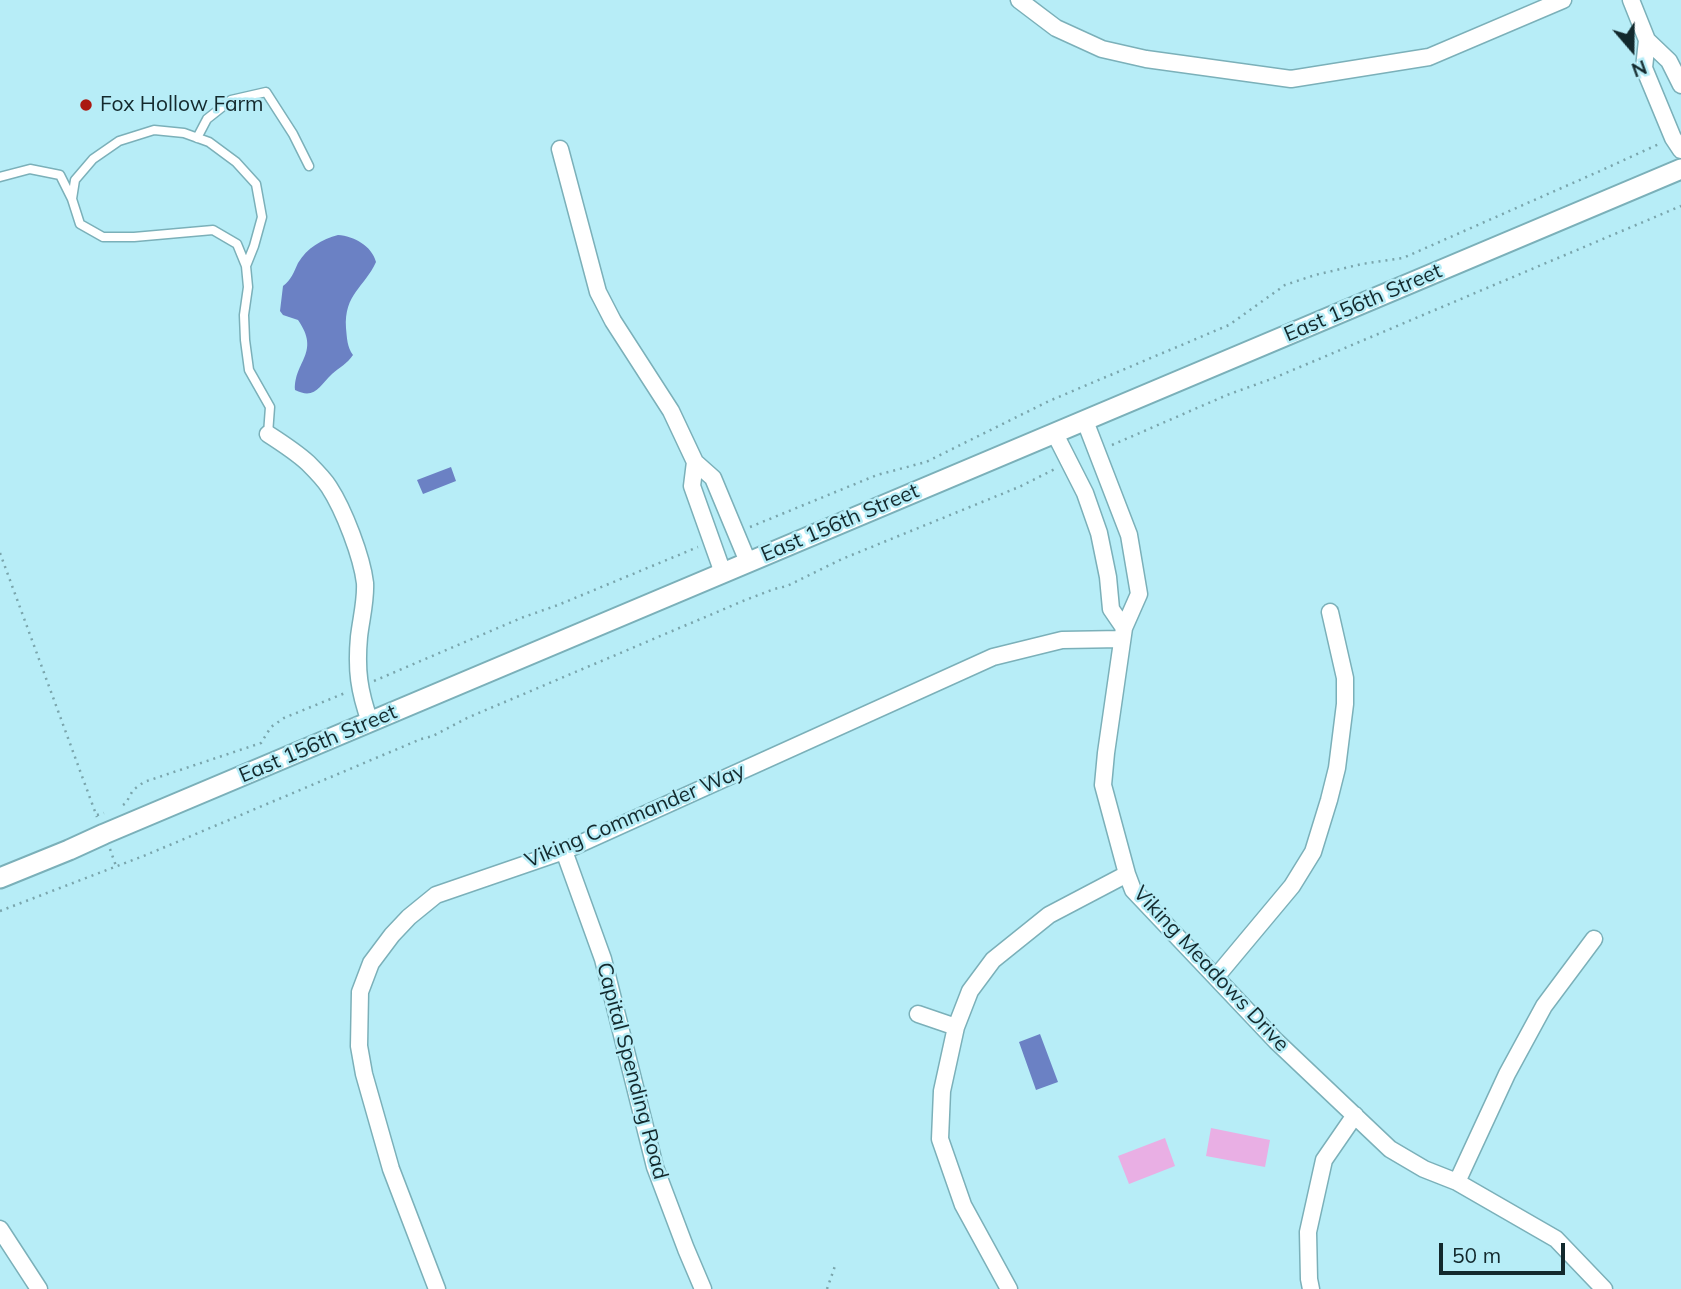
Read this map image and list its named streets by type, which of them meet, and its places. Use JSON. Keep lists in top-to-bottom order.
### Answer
{
  "streets": {
    "street": [
      "East 156th Street",
      "Viking Commander Way",
      "Viking Meadows Drive",
      "Capital Spending Road"
    ]
  },
  "crossings": [
    ["East 156th Street", "Viking Meadows Drive"],
    ["Viking Commander Way", "Viking Meadows Drive"],
    ["Viking Commander Way", "Capital Spending Road"]
  ],
  "places": ["Fox Hollow Farm"],
  "scale_bar": "50 m",
  "north": "bottom"
}
